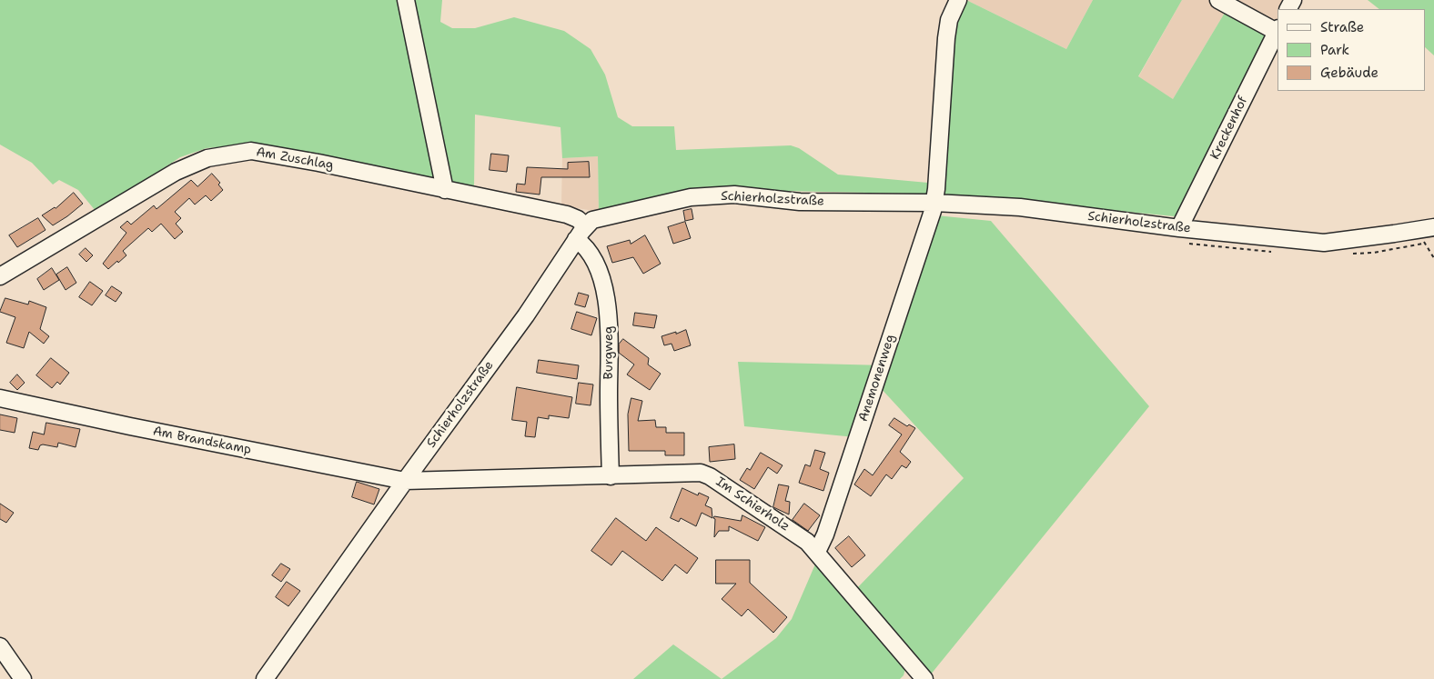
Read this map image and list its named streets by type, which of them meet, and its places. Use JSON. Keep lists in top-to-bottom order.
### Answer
{
  "streets": {
    "street": [
      "Kreckenhof",
      "Am Zuschlag",
      "Schierholzstraße",
      "Burgweg",
      "Anemonenweg",
      "Am Brandskamp",
      "Im Schierholz"
    ]
  },
  "crossings": [
    ["Kreckenhof", "Schierholzstraße"],
    ["Am Zuschlag", "Schierholzstraße"],
    ["Schierholzstraße", "Burgweg"],
    ["Schierholzstraße", "Anemonenweg"],
    ["Schierholzstraße", "Am Brandskamp"],
    ["Schierholzstraße", "Im Schierholz"],
    ["Burgweg", "Im Schierholz"],
    ["Anemonenweg", "Im Schierholz"],
    ["Am Brandskamp", "Im Schierholz"]
  ],
  "legend": ["Straße", "Park", "Gebäude"]
}
